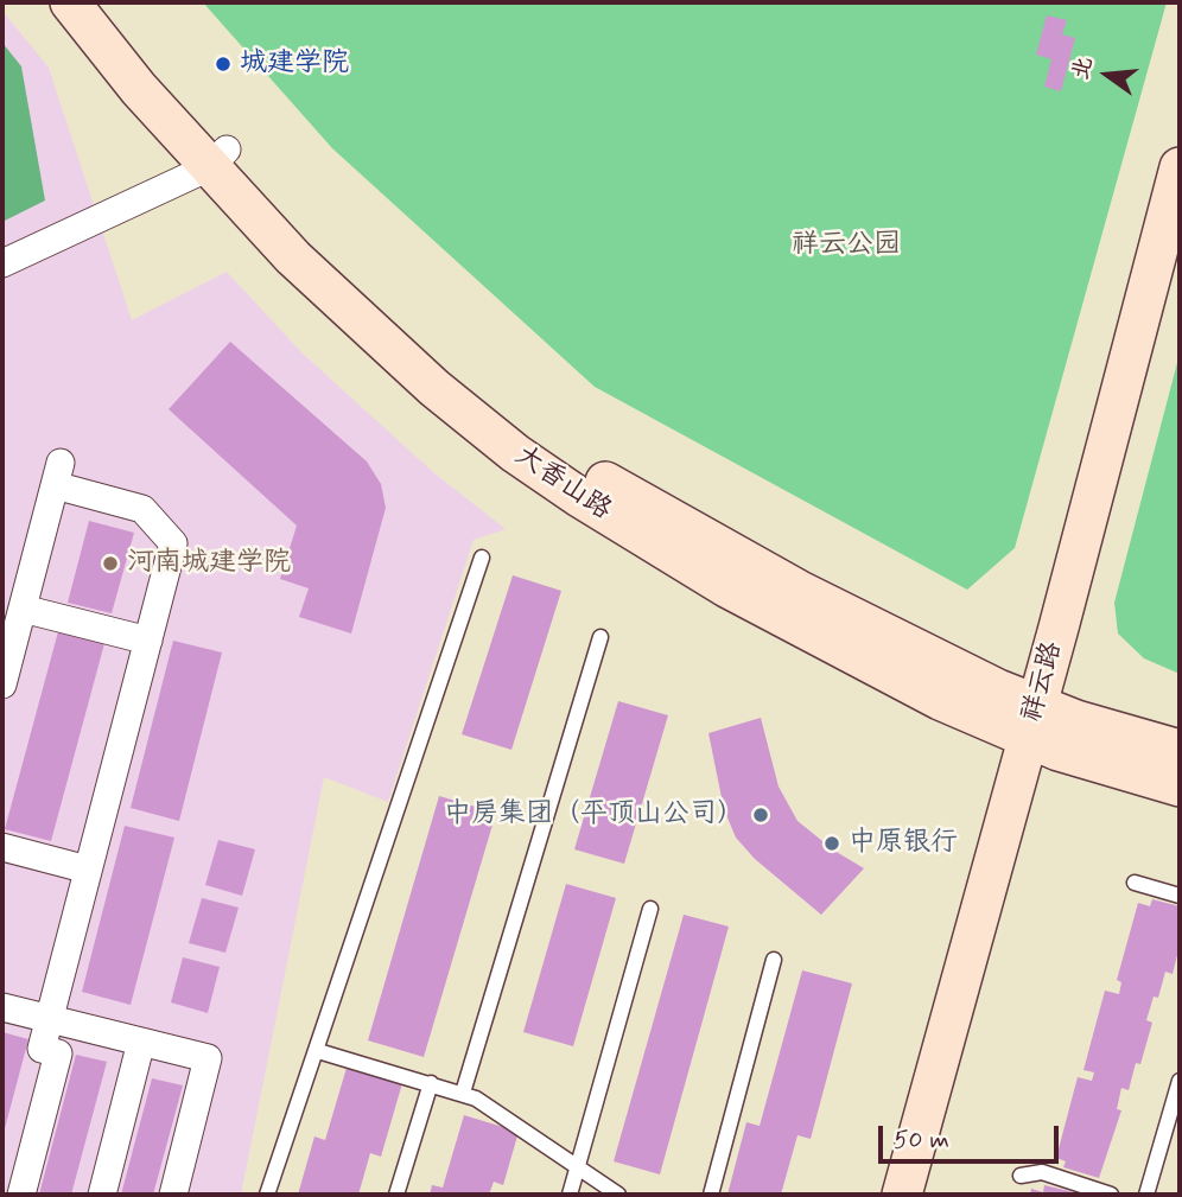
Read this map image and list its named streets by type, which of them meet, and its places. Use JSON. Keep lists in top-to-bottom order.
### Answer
{
  "streets": {
    "main road": ["大香山路", "祥云路"]
  },
  "crossings": [
    ["大香山路", "祥云路"]
  ],
  "parks": ["祥云公园"],
  "places": [
    "城建学院",
    "河南城建学院",
    "中房集团（平顶山公司）",
    "中原银行"
  ],
  "scale_bar": "50 m",
  "north": "left"
}
